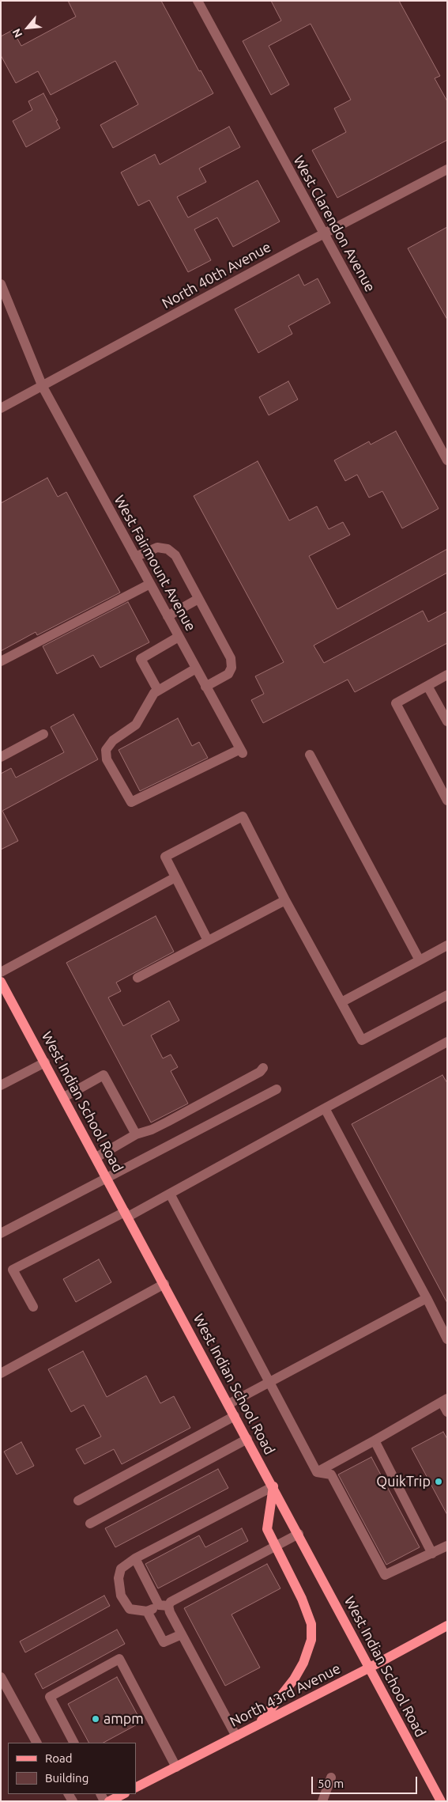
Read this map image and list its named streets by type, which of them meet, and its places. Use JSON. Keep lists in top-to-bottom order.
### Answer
{
  "streets": {
    "main road": ["West Indian School Road", "North 43rd Avenue"],
    "street": ["West Clarendon Avenue", "North 40th Avenue", "West Fairmount Avenue"]
  },
  "crossings": [
    ["West Clarendon Avenue", "North 40th Avenue"],
    ["North 40th Avenue", "West Fairmount Avenue"],
    ["West Indian School Road", "North 43rd Avenue"]
  ],
  "places": ["QuikTrip", "ampm"],
  "legend": ["Road", "Building"],
  "scale_bar": "50 m",
  "north": "bottom left"
}
